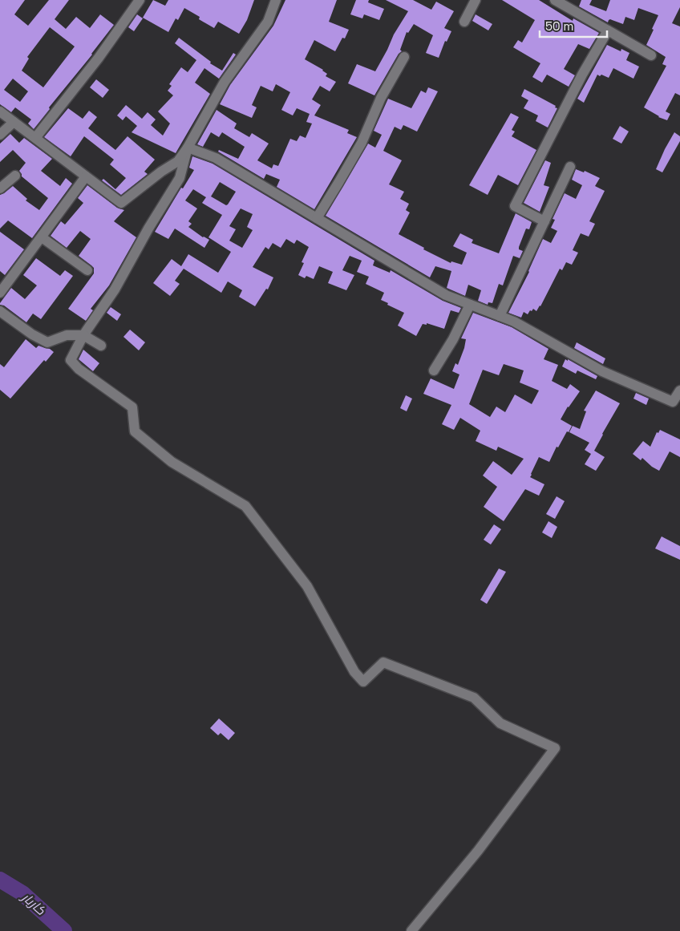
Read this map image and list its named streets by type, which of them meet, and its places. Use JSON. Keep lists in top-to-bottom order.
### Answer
{
  "water": ["کاربار"],
  "scale_bar": "50 m"
}
